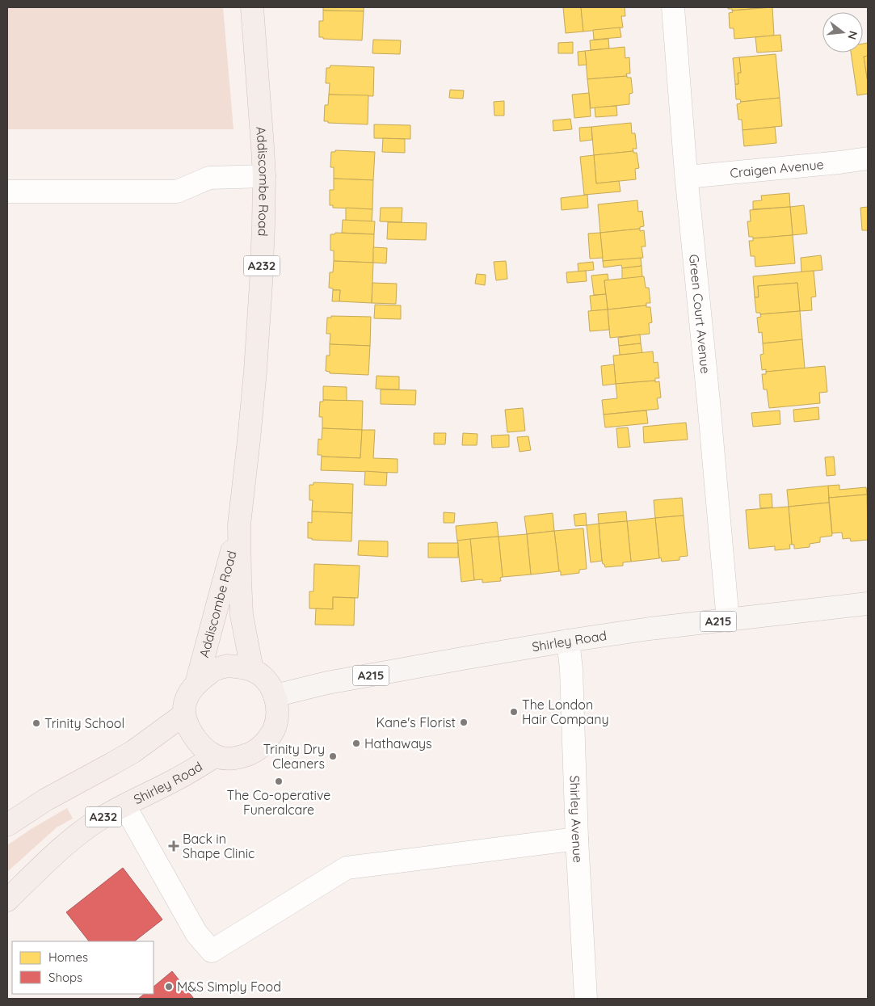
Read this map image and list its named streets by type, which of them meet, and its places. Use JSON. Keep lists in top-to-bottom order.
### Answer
{
  "streets": {
    "highway": ["Addiscombe Road", "A232", "Shirley Road"],
    "main road": ["A215"],
    "street": ["Craigen Avenue", "Green Court Avenue", "Shirley Avenue"]
  },
  "crossings": [
    ["Craigen Avenue", "Green Court Avenue"],
    ["Addiscombe Road", "Shirley Road"],
    ["Green Court Avenue", "Shirley Road"],
    ["Shirley Road", "Shirley Avenue"]
  ],
  "places": {
    "other": [
      "The London Hair Company",
      "Kane's Florist",
      "Trinity School",
      "Hathaways",
      "Trinity Dry Cleaners",
      "The Co-operative Funeralcare",
      "M&S Simply Food"
    ],
    "health": ["Back in Shape Clinic"]
  },
  "legend": ["Homes", "Shops"],
  "north": "right"
}
